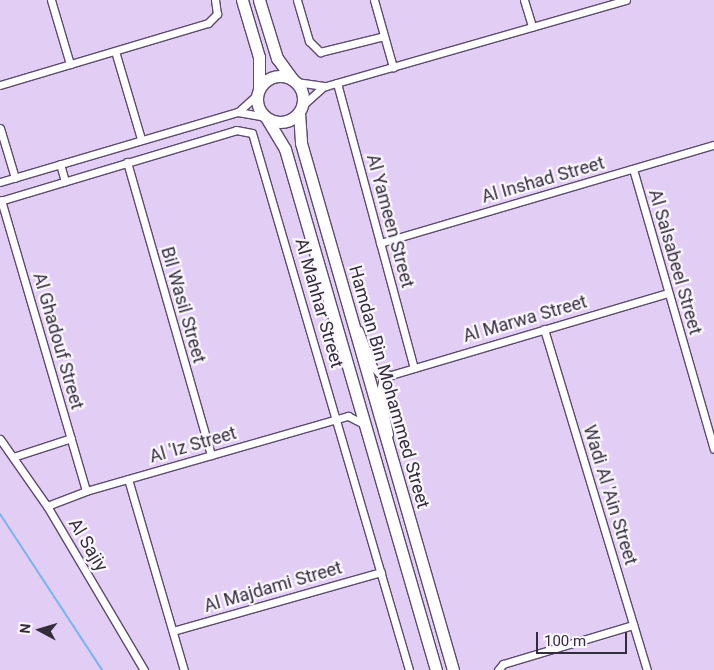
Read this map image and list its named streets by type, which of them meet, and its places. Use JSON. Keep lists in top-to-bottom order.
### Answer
{
  "streets": {
    "main road": ["Hamdan Bin Mohammed Street"],
    "street": [
      "Al Inshad Street",
      "Al Yameen Street",
      "Al Salsabeel Street",
      "Al Mahhar Street",
      "Bil Wasil Street",
      "Al Marwa Street",
      "Al Ghadouf Street",
      "Al 'Iz Street",
      "Wadi Al 'Ain Street",
      "Al Sajiy",
      "Al Majdami Street"
    ]
  },
  "crossings": [
    ["Al Inshad Street", "Al Yameen Street"],
    ["Al Inshad Street", "Al Salsabeel Street"],
    ["Al Yameen Street", "Al Marwa Street"],
    ["Al Salsabeel Street", "Al Marwa Street"],
    ["Al Mahhar Street", "Bil Wasil Street"],
    ["Al Mahhar Street", "Al Ghadouf Street"],
    ["Al Mahhar Street", "Al 'Iz Street"],
    ["Al Mahhar Street", "Al Majdami Street"],
    ["Bil Wasil Street", "Al 'Iz Street"],
    ["Al Marwa Street", "Wadi Al 'Ain Street"],
    ["Al Ghadouf Street", "Al 'Iz Street"],
    ["Al 'Iz Street", "Al Sajiy"]
  ],
  "scale_bar": "100 m",
  "north": "left"
}
